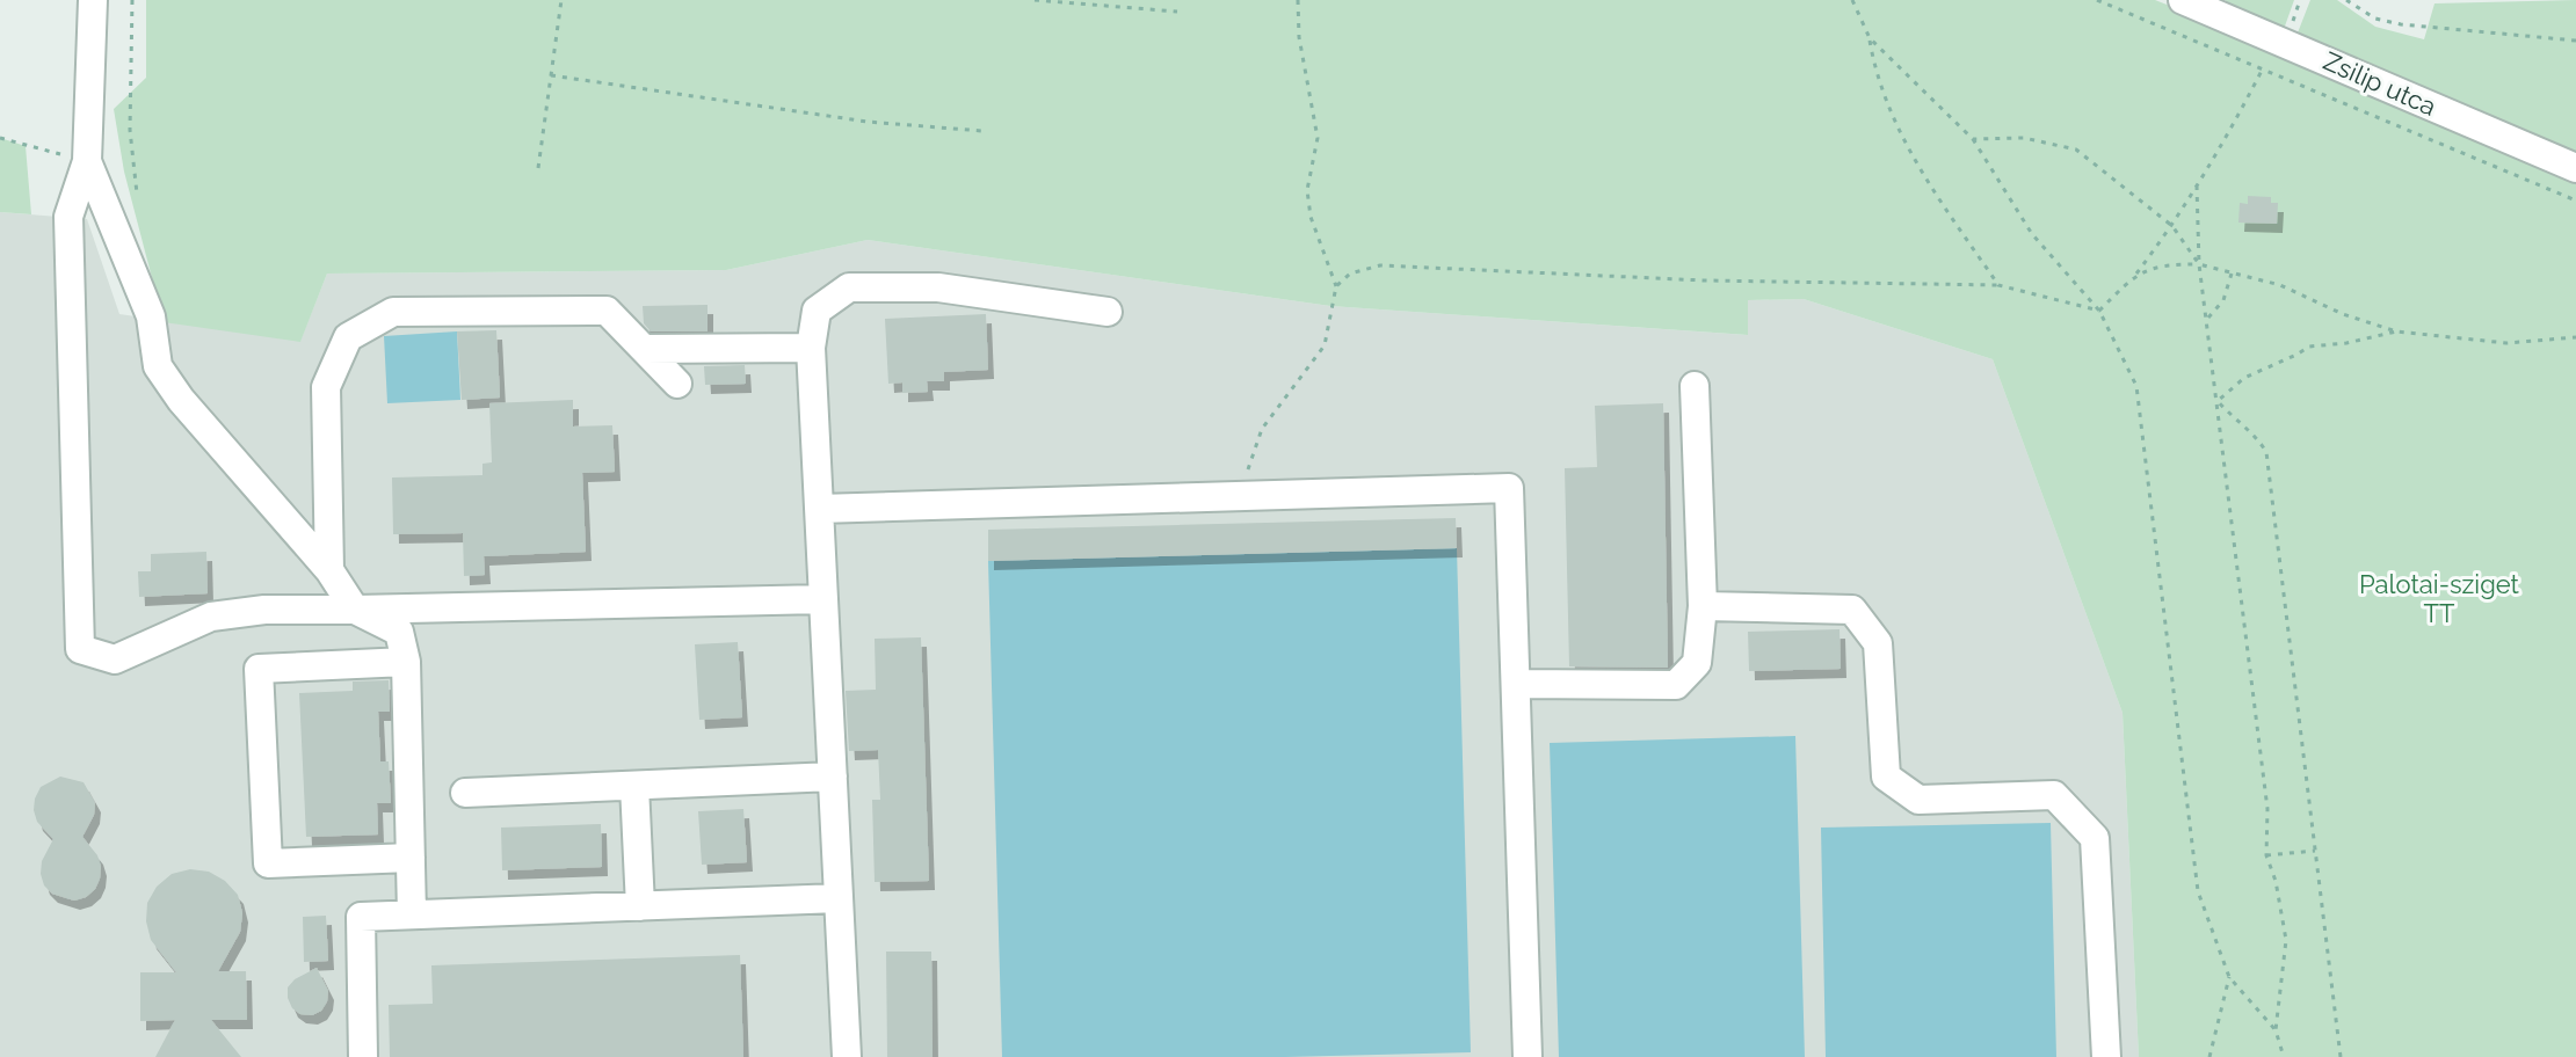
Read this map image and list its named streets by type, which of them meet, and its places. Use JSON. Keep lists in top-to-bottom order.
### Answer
{
  "streets": {
    "street": ["Zsilip utca"]
  },
  "parks": ["Palotai-sziget TT"]
}
